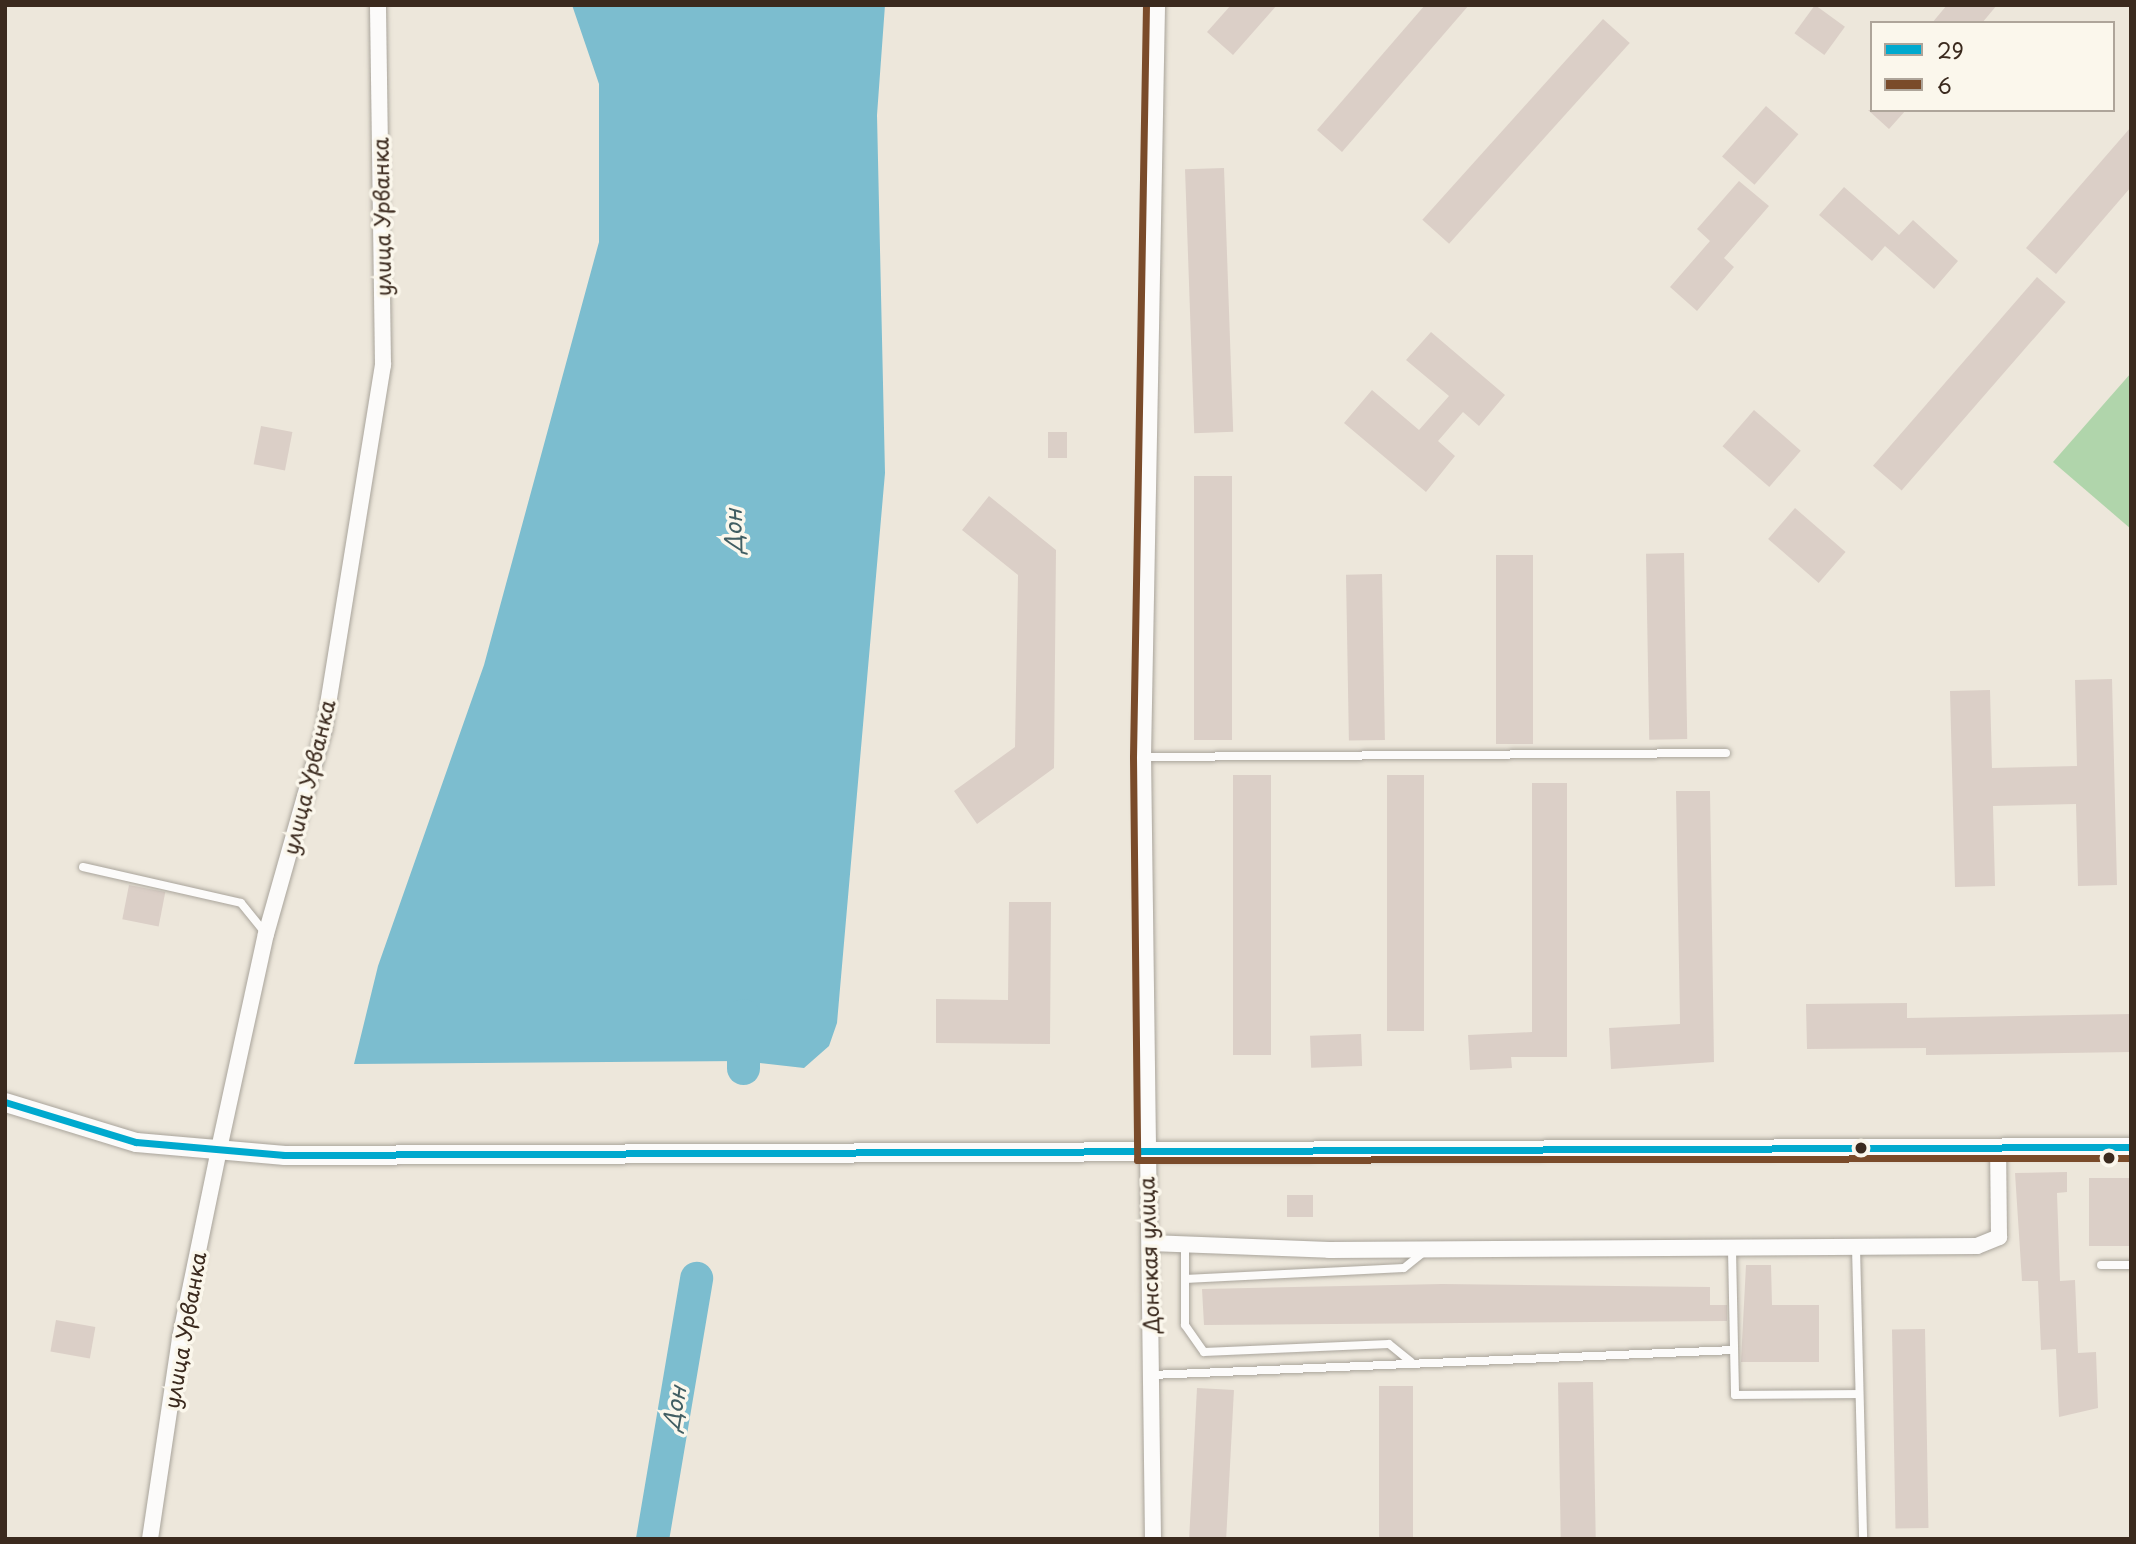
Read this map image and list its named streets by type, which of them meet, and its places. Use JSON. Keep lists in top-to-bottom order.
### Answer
{
  "streets": {
    "street": ["улица Урванка", "Донская улица"]
  },
  "water": ["Дон"],
  "lines": ["transit line 6", "transit line 29"],
  "legend": ["29", "6"]
}
